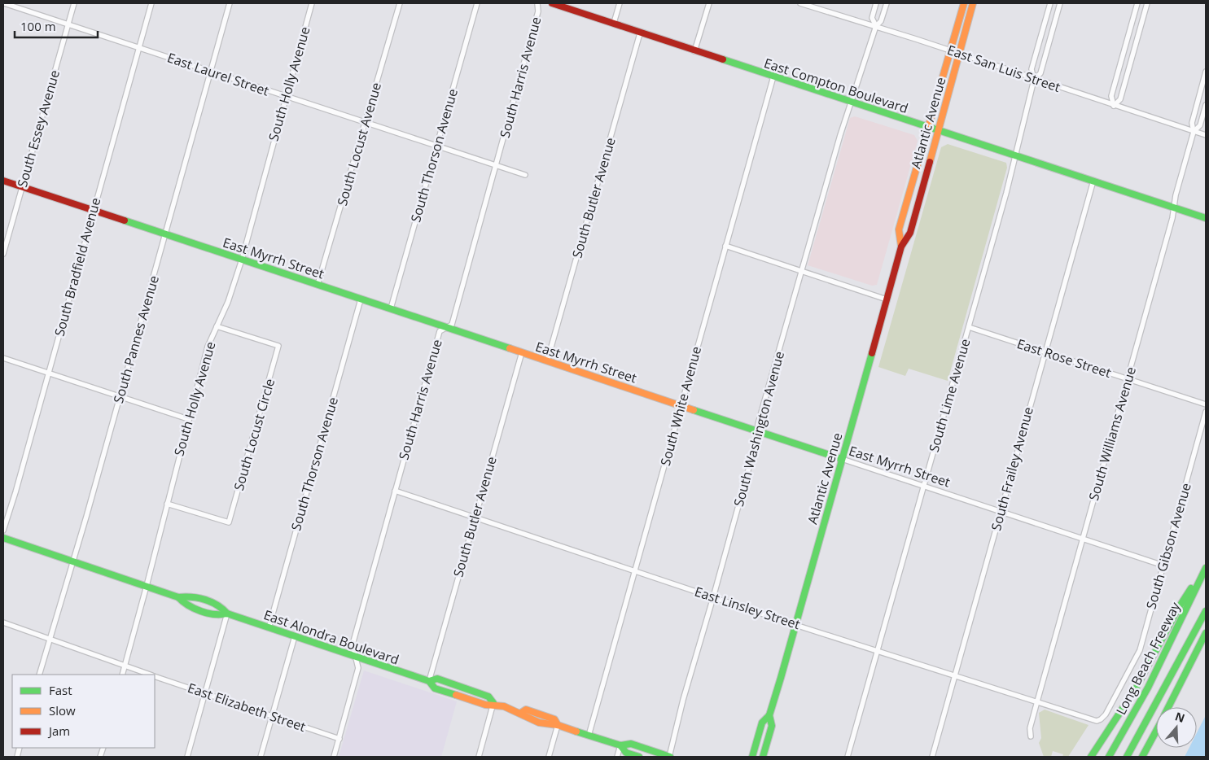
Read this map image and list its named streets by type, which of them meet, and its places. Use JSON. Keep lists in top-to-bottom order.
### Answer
{
  "streets": {
    "main road": [
      "East Compton Boulevard",
      "Atlantic Avenue",
      "East Myrrh Street",
      "East Alondra Boulevard",
      "Long Beach Freeway"
    ],
    "street": [
      "East San Luis Street",
      "East Laurel Street",
      "South Harris Avenue",
      "South Holly Avenue",
      "South Essey Avenue",
      "South Locust Avenue",
      "South Thorson Avenue",
      "South Butler Avenue",
      "South Bradfield Avenue",
      "South Pannes Avenue",
      "East Rose Street",
      "South Lime Avenue",
      "South White Avenue",
      "South Washington Avenue",
      "South Williams Avenue",
      "South Locust Circle",
      "South Frailey Avenue",
      "South Gibson Avenue",
      "East Linsley Street",
      "East Elizabeth Street"
    ]
  },
  "crossings": [
    ["East San Luis Street", "Atlantic Avenue"],
    ["East San Luis Street", "South Lime Avenue"],
    ["East San Luis Street", "South Washington Avenue"],
    ["East San Luis Street", "South Williams Avenue"],
    ["East Laurel Street", "South Harris Avenue"],
    ["East Laurel Street", "South Holly Avenue"],
    ["East Laurel Street", "South Essey Avenue"],
    ["East Laurel Street", "South Locust Avenue"],
    ["East Laurel Street", "South Thorson Avenue"],
    ["East Laurel Street", "South Bradfield Avenue"],
    ["East Laurel Street", "South Pannes Avenue"],
    ["South Harris Avenue", "East Myrrh Street"],
    ["South Harris Avenue", "East Linsley Street"],
    ["South Harris Avenue", "East Alondra Boulevard"],
    ["South Harris Avenue", "East Elizabeth Street"],
    ["South Holly Avenue", "East Myrrh Street"],
    ["South Holly Avenue", "South Locust Circle"],
    ["South Holly Avenue", "East Alondra Boulevard"],
    ["South Holly Avenue", "East Elizabeth Street"],
    ["East Compton Boulevard", "Atlantic Avenue"],
    ["East Compton Boulevard", "South Butler Avenue"],
    ["East Compton Boulevard", "South Lime Avenue"],
    ["East Compton Boulevard", "South White Avenue"],
    ["East Compton Boulevard", "South Washington Avenue"],
    ["East Compton Boulevard", "South Williams Avenue"],
    ["East Compton Boulevard", "South Frailey Avenue"],
    ["Atlantic Avenue", "East Myrrh Street"],
    ["Atlantic Avenue", "East Linsley Street"],
    ["South Essey Avenue", "East Myrrh Street"],
    ["South Locust Avenue", "East Myrrh Street"],
    ["South Thorson Avenue", "East Myrrh Street"],
    ["South Thorson Avenue", "East Alondra Boulevard"],
    ["South Butler Avenue", "East Myrrh Street"],
    ["South Butler Avenue", "East Linsley Street"],
    ["South Butler Avenue", "East Alondra Boulevard"],
    ["East Myrrh Street", "South Bradfield Avenue"],
    ["East Myrrh Street", "South Pannes Avenue"],
    ["East Myrrh Street", "South Lime Avenue"],
    ["East Myrrh Street", "South White Avenue"],
    ["East Myrrh Street", "South Washington Avenue"],
    ["East Myrrh Street", "South Williams Avenue"],
    ["East Myrrh Street", "South Frailey Avenue"],
    ["East Myrrh Street", "South Gibson Avenue"],
    ["South Pannes Avenue", "East Alondra Boulevard"],
    ["South Pannes Avenue", "East Elizabeth Street"],
    ["East Rose Street", "South Lime Avenue"],
    ["East Rose Street", "South Williams Avenue"],
    ["East Rose Street", "South Frailey Avenue"],
    ["South Lime Avenue", "East Linsley Street"],
    ["South White Avenue", "East Linsley Street"],
    ["South White Avenue", "East Alondra Boulevard"],
    ["South Washington Avenue", "East Linsley Street"],
    ["South Washington Avenue", "East Alondra Boulevard"],
    ["South Williams Avenue", "East Linsley Street"],
    ["South Frailey Avenue", "East Linsley Street"],
    ["South Gibson Avenue", "East Linsley Street"]
  ],
  "legend": ["Fast", "Slow", "Jam"],
  "scale_bar": "100 m",
  "north": "top"
}
